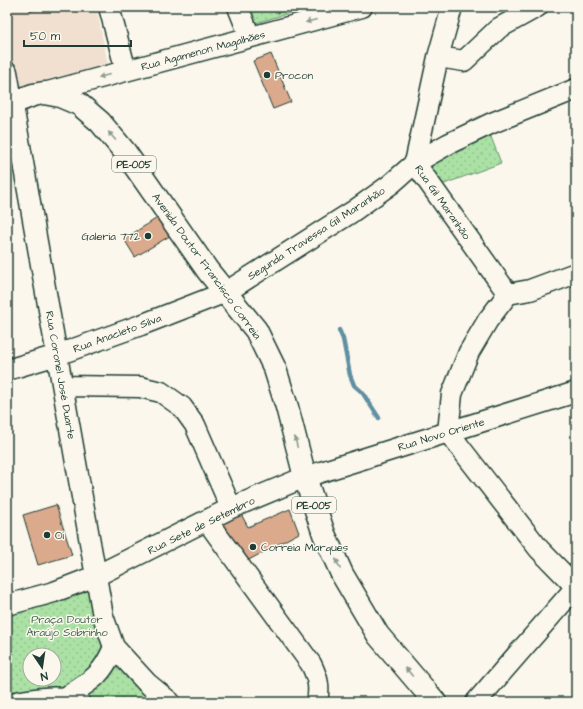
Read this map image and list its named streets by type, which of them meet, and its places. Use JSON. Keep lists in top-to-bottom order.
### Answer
{
  "streets": {
    "main road": ["PE-005", "Avenida Doutor Francisco Correia"],
    "street": [
      "Rua Agamenon Magalhães",
      "Rua Gil Maranhão",
      "Segunda Travessa Gil Maranhão",
      "Rua Anacleto Silva",
      "Rua Coronel José Duarte",
      "Rua Novo Oriente",
      "Rua Sete de Setembro"
    ]
  },
  "crossings": [
    ["Rua Agamenon Magalhães", "Avenida Doutor Francisco Correia"],
    ["Rua Gil Maranhão", "Segunda Travessa Gil Maranhão"],
    ["Segunda Travessa Gil Maranhão", "Avenida Doutor Francisco Correia"],
    ["Segunda Travessa Gil Maranhão", "Rua Anacleto Silva"],
    ["Avenida Doutor Francisco Correia", "Rua Anacleto Silva"],
    ["Avenida Doutor Francisco Correia", "Rua Coronel José Duarte"],
    ["Avenida Doutor Francisco Correia", "Rua Novo Oriente"],
    ["Avenida Doutor Francisco Correia", "Rua Sete de Setembro"],
    ["Rua Anacleto Silva", "Rua Coronel José Duarte"],
    ["Rua Coronel José Duarte", "Rua Sete de Setembro"],
    ["Rua Novo Oriente", "Rua Sete de Setembro"]
  ],
  "one_way": ["Rua Agamenon Magalhães", "Avenida Doutor Francisco Correia"],
  "parks": ["Praça Doutor Araújo Sobrinho"],
  "places": [
    "Procon",
    "Galeria 772",
    "Oi",
    "Correia Marques"
  ],
  "scale_bar": "50 m",
  "north": "bottom"
}
